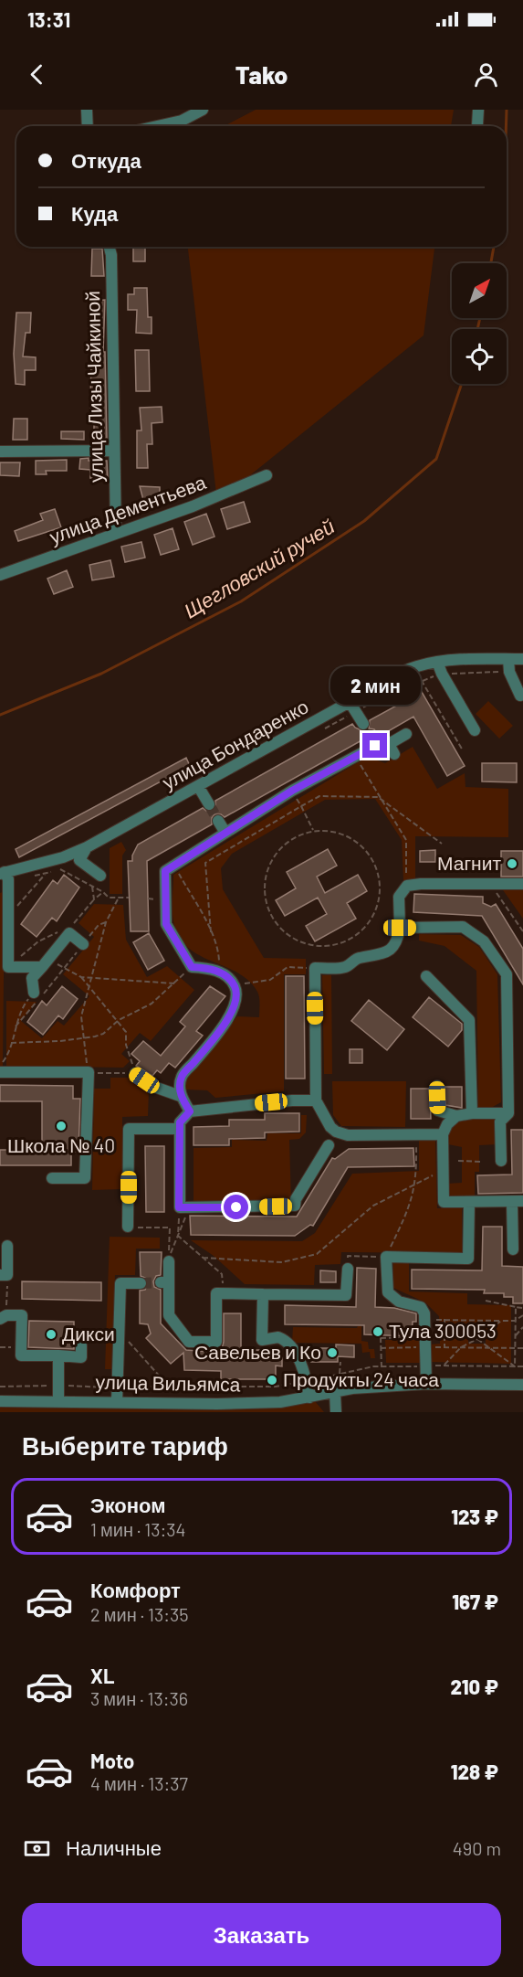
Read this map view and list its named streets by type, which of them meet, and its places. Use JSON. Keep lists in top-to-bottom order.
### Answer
{
  "streets": {
    "street": [
      "улица Лизы Чайкиной",
      "улица Дементьева",
      "улица Бондаренко",
      "улица Вильямса"
    ]
  },
  "crossings": [
    ["улица Лизы Чайкиной", "улица Дементьева"]
  ],
  "water": ["Щегловский ручей"],
  "places": [
    "Магнит",
    "Школа № 40",
    "Тула 300053",
    "Дикси",
    "Савельев и Ко",
    "Продукты 24 часа"
  ],
  "north": "top right",
  "page": {
    "status": "13:31",
    "header": "Tako",
    "banner": ["Откуда", "Куда"],
    "bubble": "2 мин",
    "heading": "Выберите тариф",
    "list": [
      {
        "name": "Эконом",
        "note": "1 мин · 13:34",
        "value": "123 ₽"
      },
      {
        "name": "Комфорт",
        "note": "2 мин · 13:35",
        "value": "167 ₽"
      },
      {
        "name": "XL",
        "note": "3 мин · 13:36",
        "value": "210 ₽"
      },
      {
        "name": "Moto",
        "note": "4 мин · 13:37",
        "value": "128 ₽"
      }
    ],
    "pay": ["Наличные", "490 m"],
    "buttons": "Заказать"
  }
}
